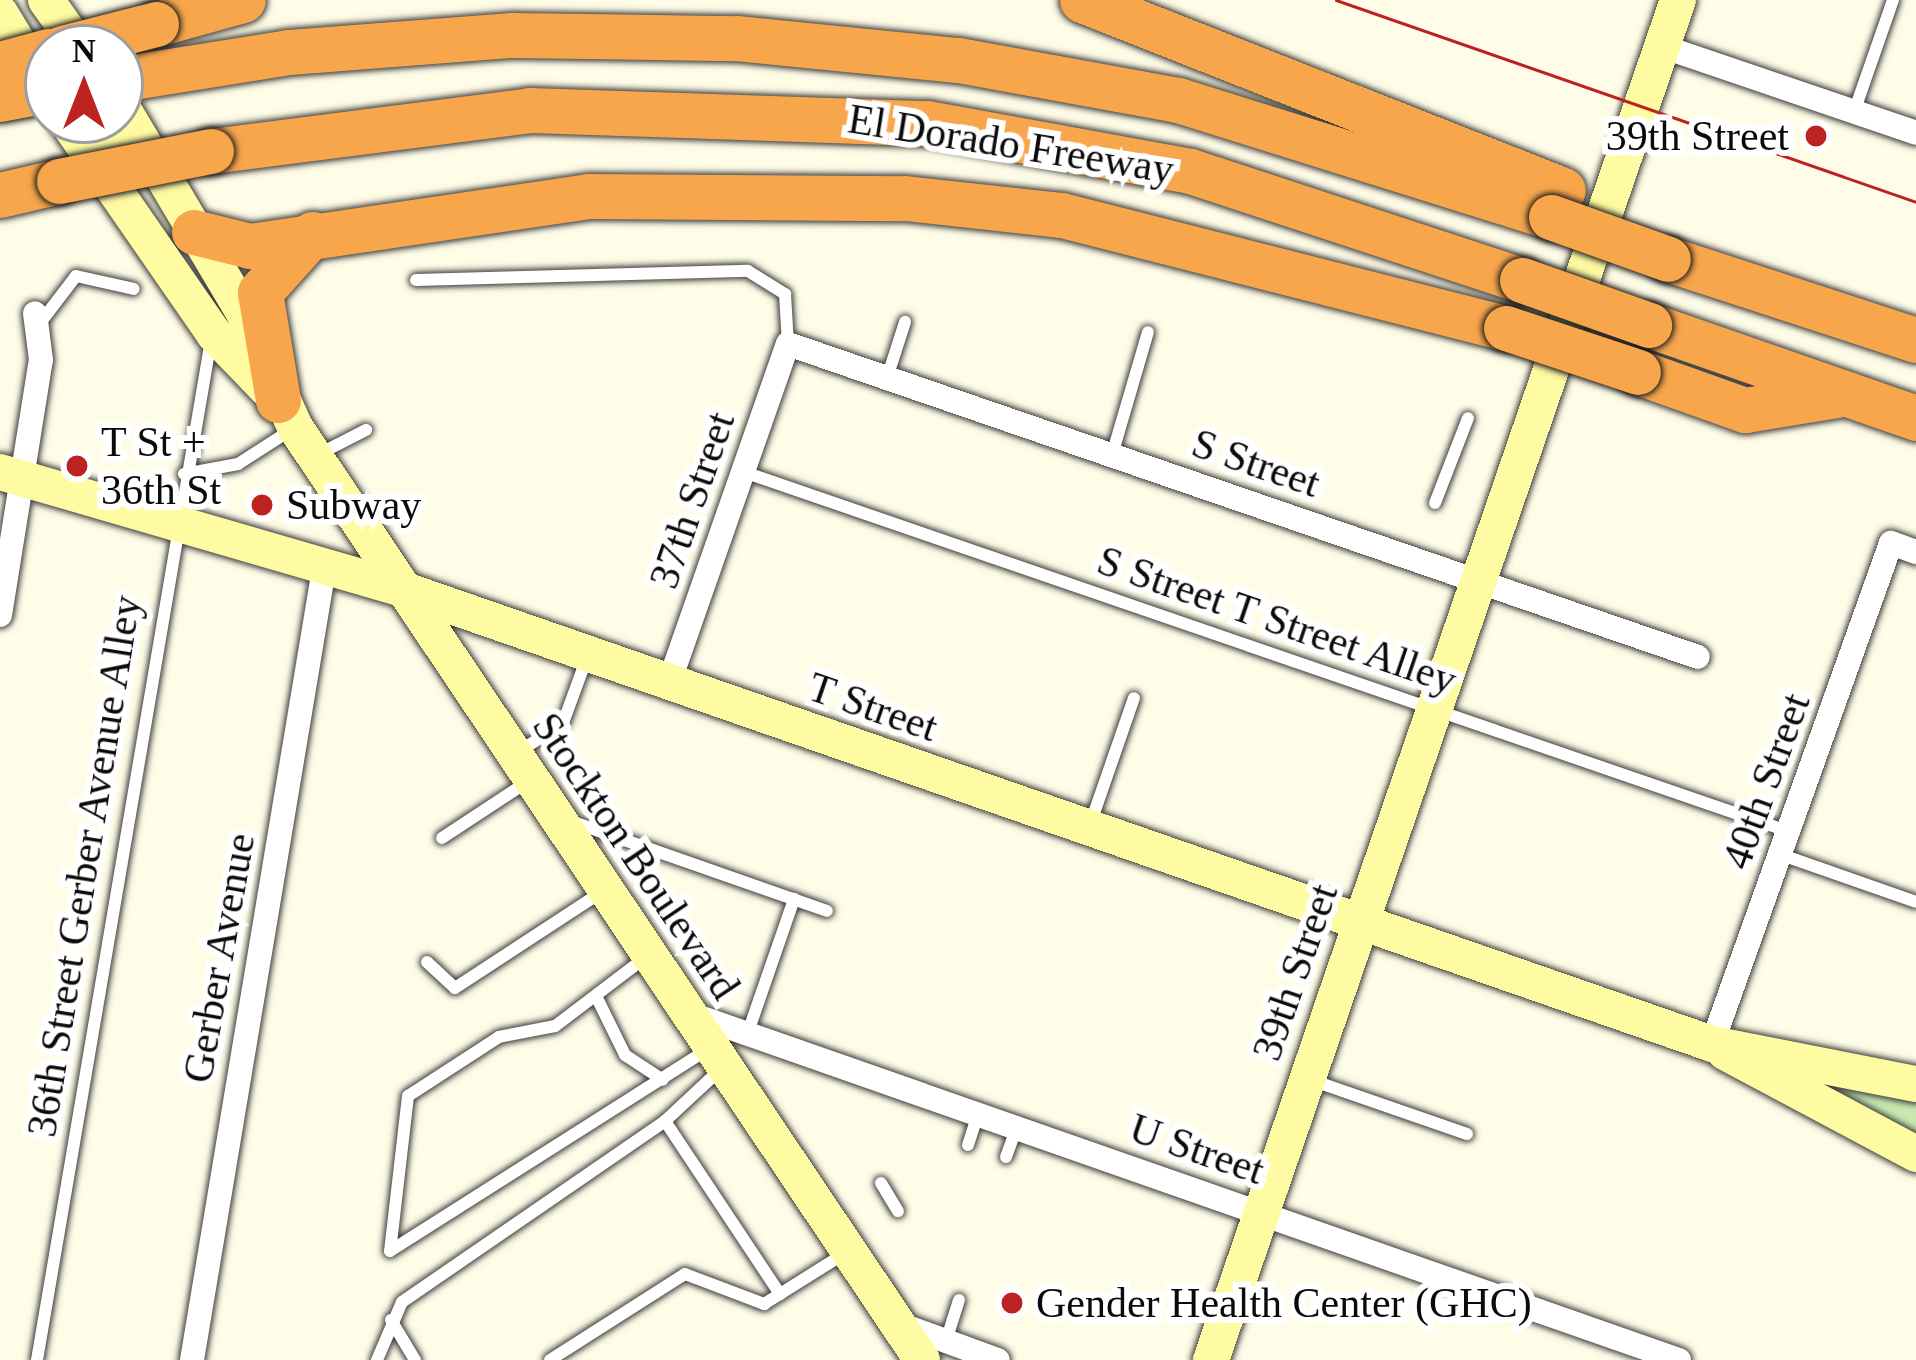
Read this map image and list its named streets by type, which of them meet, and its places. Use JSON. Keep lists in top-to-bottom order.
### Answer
{
  "streets": {
    "highway": ["El Dorado Freeway"],
    "street": [
      "S Street",
      "37th Street",
      "T Street",
      "40th Street",
      "Stockton Boulevard",
      "Gerber Avenue",
      "39th Street",
      "U Street"
    ],
    "lane": ["S Street T Street Alley", "36th Street Gerber Avenue Alley"]
  },
  "crossings": [
    ["S Street", "37th Street"],
    ["S Street", "39th Street"],
    ["37th Street", "S Street T Street Alley"],
    ["37th Street", "T Street"],
    ["S Street T Street Alley", "40th Street"],
    ["S Street T Street Alley", "39th Street"],
    ["T Street", "40th Street"],
    ["T Street", "Stockton Boulevard"],
    ["T Street", "36th Street Gerber Avenue Alley"],
    ["T Street", "Gerber Avenue"],
    ["T Street", "39th Street"],
    ["Stockton Boulevard", "36th Street Gerber Avenue Alley"],
    ["Stockton Boulevard", "U Street"],
    ["39th Street", "U Street"]
  ],
  "places": [
    "39th Street",
    "T St + 36th St",
    "Subway",
    "Gender Health Center (GHC)"
  ],
  "north": "top"
}
